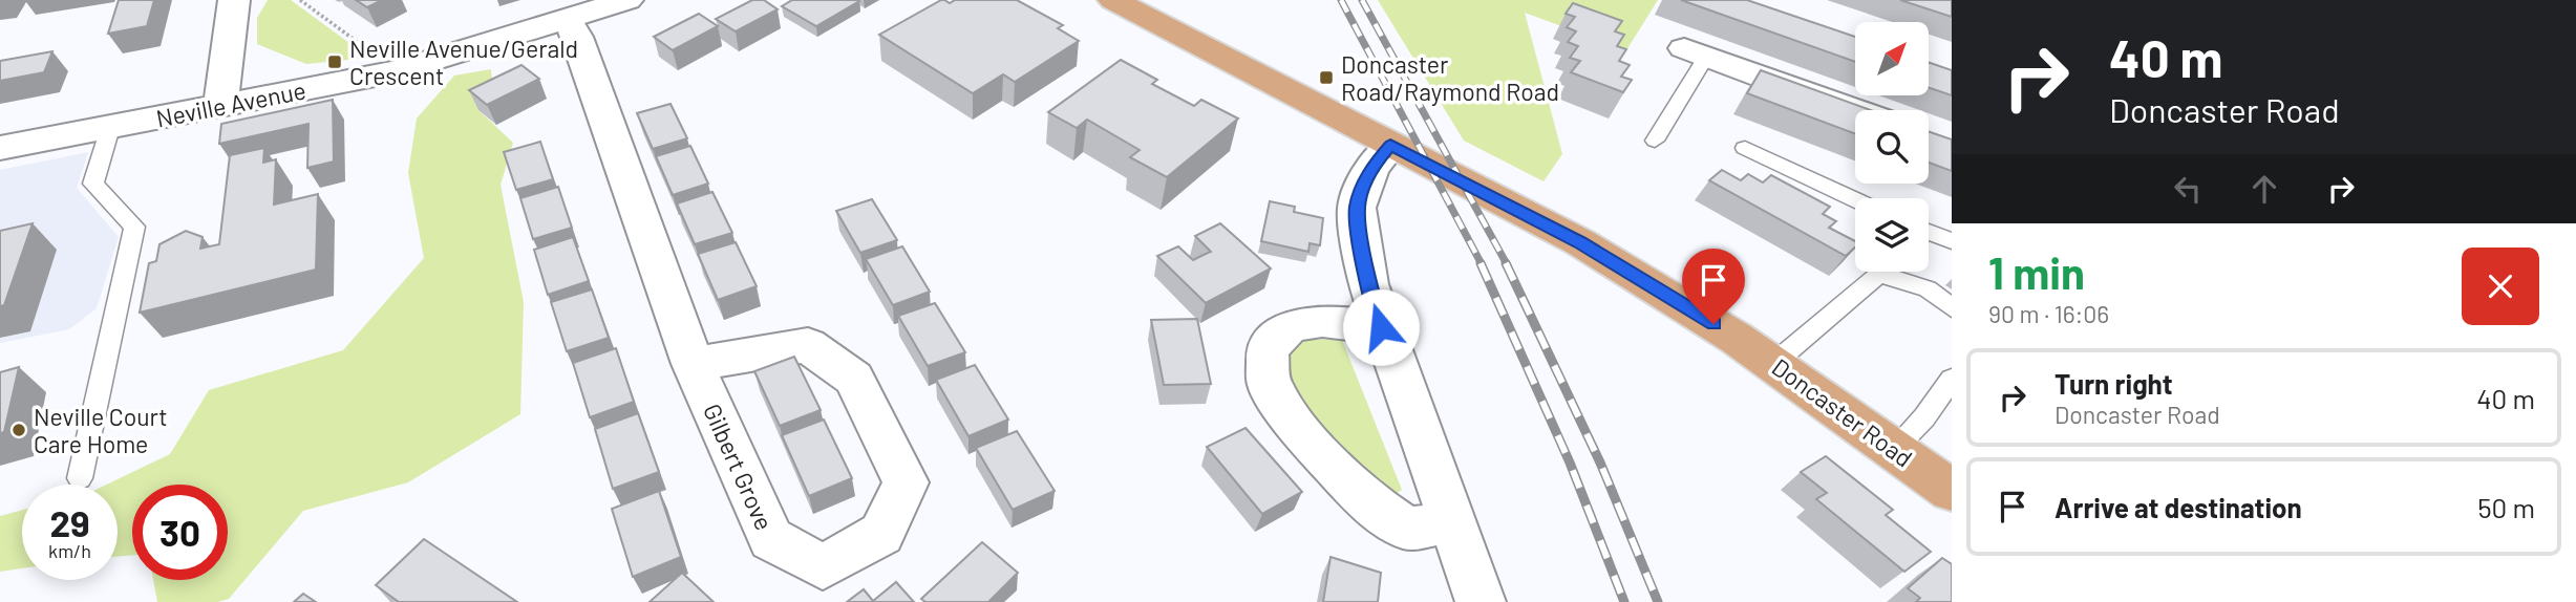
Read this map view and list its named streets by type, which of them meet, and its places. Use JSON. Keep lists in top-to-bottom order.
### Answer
{
  "streets": {
    "highway": ["Doncaster Road"],
    "street": ["Neville Avenue", "Gilbert Grove"]
  },
  "crossings": [
    ["Neville Avenue", "Gilbert Grove"]
  ],
  "places": {
    "transit": ["Neville Avenue/Gerald Crescent", "Doncaster Road/Raymond Road"],
    "other": ["Neville Court Care Home"]
  },
  "north": "top right",
  "page": {
    "turn": ["40 m", "Doncaster Road"],
    "heading": ["1 min", "90 m · 16:06"],
    "list": [
      {
        "name": "Turn right",
        "note": "Doncaster Road",
        "value": "40 m"
      },
      {
        "name": "Arrive at destination",
        "value": "50 m"
      }
    ],
    "speed": "29 km/h",
    "limit": "30"
  }
}
